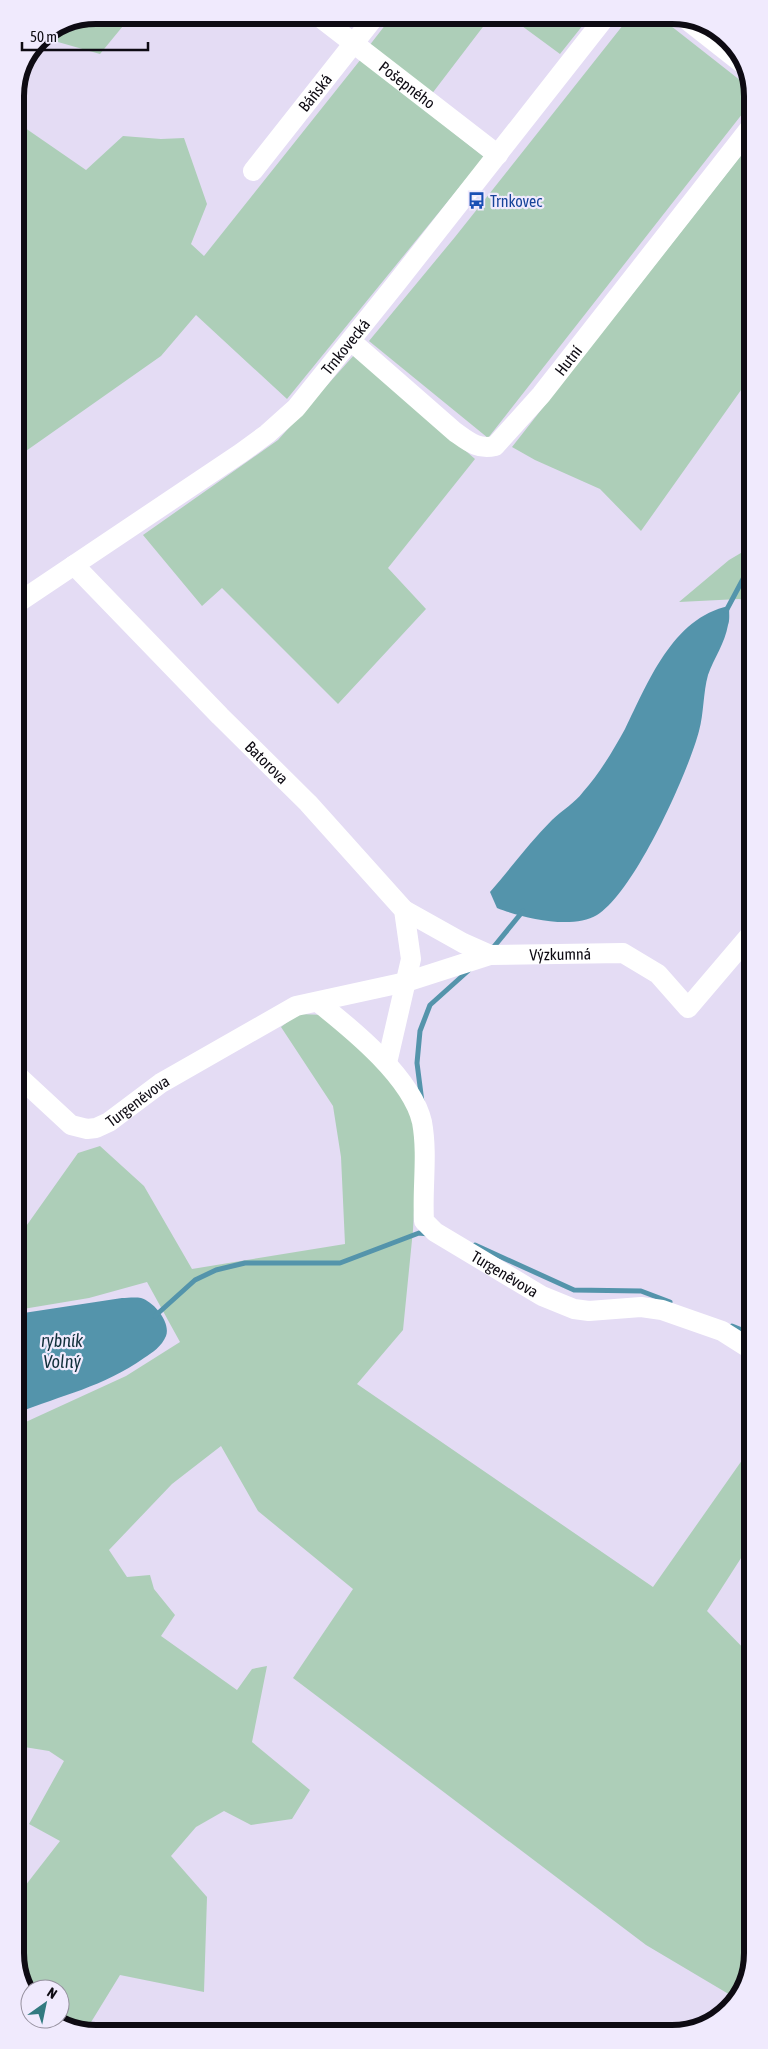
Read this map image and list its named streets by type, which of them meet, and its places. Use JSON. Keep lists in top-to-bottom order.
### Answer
{
  "streets": {
    "street": [
      "Pošepného",
      "Báňská",
      "Trnkovecká",
      "Hutní",
      "Batorova",
      "Výzkumná",
      "Turgeněvova"
    ]
  },
  "crossings": [
    ["Pošepného", "Báňská"],
    ["Pošepného", "Trnkovecká"],
    ["Trnkovecká", "Hutní"],
    ["Trnkovecká", "Batorova"],
    ["Výzkumná", "Turgeněvova"]
  ],
  "water": ["rybník Volný"],
  "places": {
    "bus stop": ["Trnkovec"]
  },
  "scale_bar": "50 m",
  "north": "top right"
}
